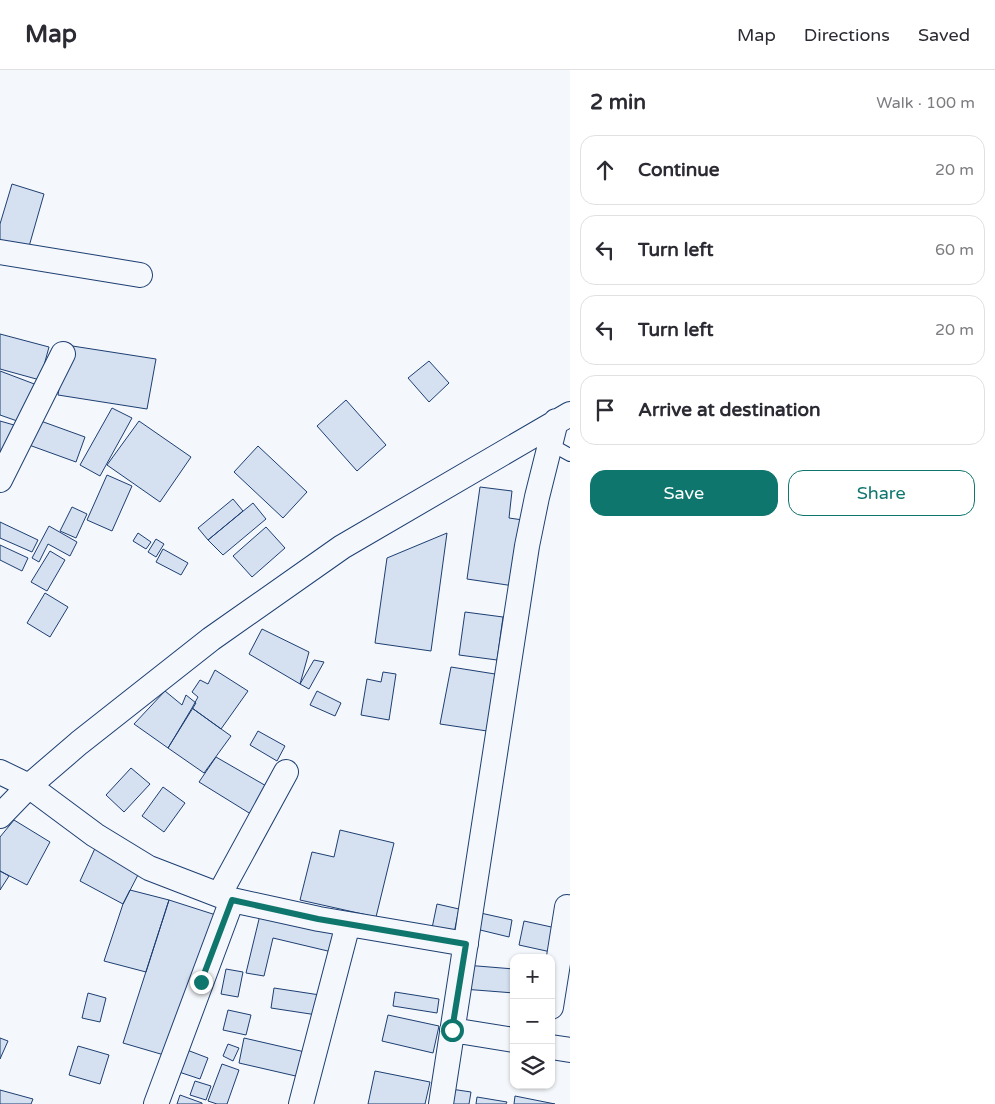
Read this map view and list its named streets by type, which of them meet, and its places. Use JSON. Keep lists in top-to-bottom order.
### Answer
{
  "page": {
    "header": "Map",
    "nav": ["Map", "Directions", "Saved"],
    "heading": ["2 min", "Walk · 100 m"],
    "list": [
      ["Continue", "20 m"],
      ["Turn left", "60 m"],
      ["Turn left", "20 m"],
      "Arrive at destination"
    ],
    "buttons": ["Save", "Share"],
    "map_buttons": ["+", "−"]
  }
}
